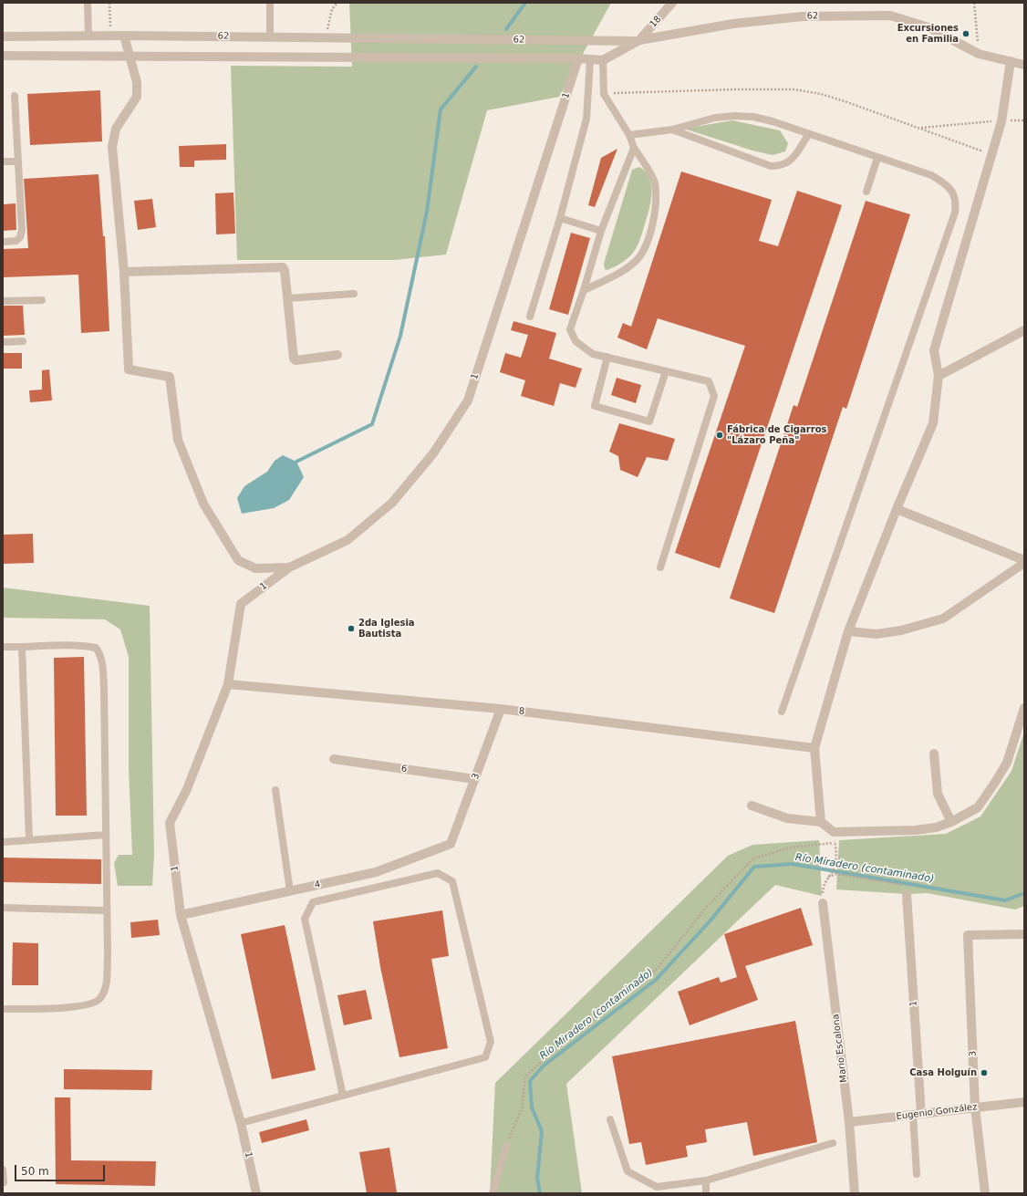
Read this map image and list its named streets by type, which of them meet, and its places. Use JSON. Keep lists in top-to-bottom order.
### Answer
{
  "streets": {
    "street": [
      "62",
      "18",
      "1",
      "8",
      "6",
      "3",
      "4",
      "Mario Escalona",
      "Eugenio González"
    ]
  },
  "crossings": [
    ["62", "18"],
    ["62", "1"],
    ["1", "8"],
    ["1", "4"],
    ["1", "Eugenio González"],
    ["8", "3"],
    ["6", "3"],
    ["3", "4"],
    ["3", "Eugenio González"],
    ["Mario Escalona", "Eugenio González"]
  ],
  "water": ["Río Miradero (contaminado)"],
  "places": [
    "Excursiones en Familia",
    "Fábrica de Cigarros \"Lázaro Peña\"",
    "2da Iglesia Bautista",
    "Casa Holguín"
  ],
  "scale_bar": "50 m"
}
